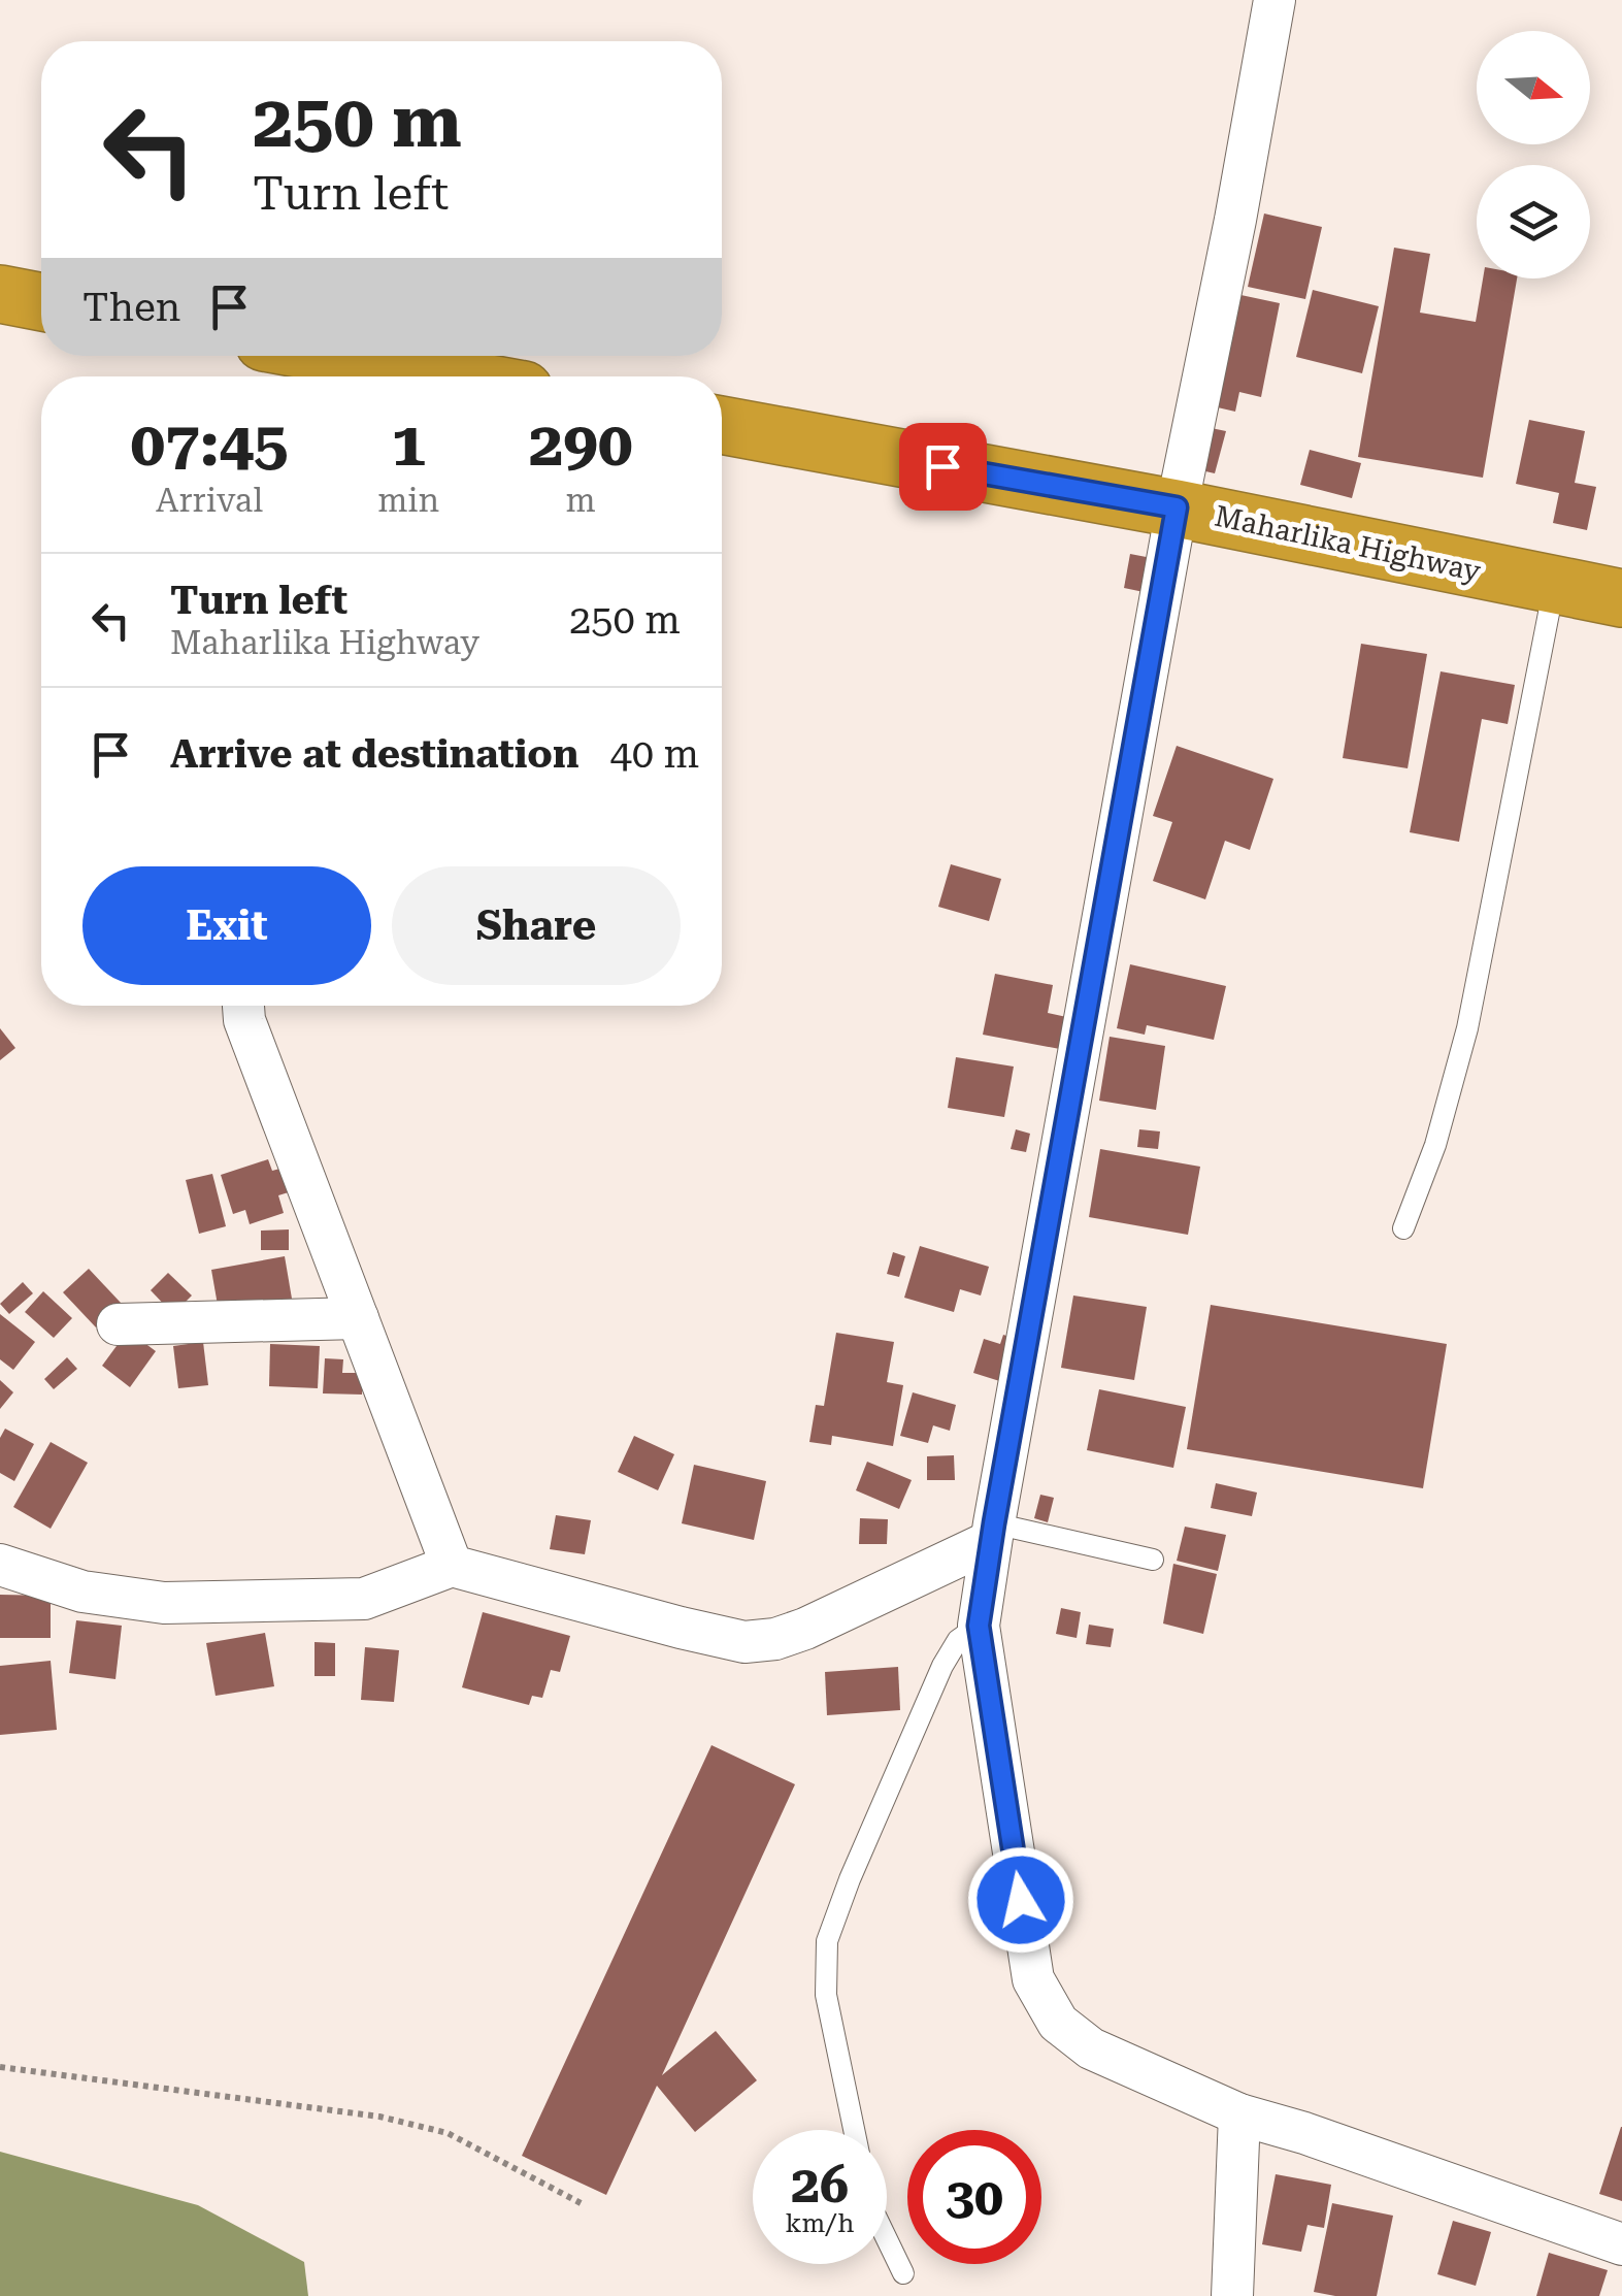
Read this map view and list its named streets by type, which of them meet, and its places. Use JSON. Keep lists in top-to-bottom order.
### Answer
{
  "streets": {
    "highway": ["Maharlika Highway"]
  },
  "north": "right",
  "page": {
    "turn": ["250 m", "Turn left"],
    "then": "Then",
    "eta": [
      "07:45",
      "Arrival",
      "1",
      "min",
      "290",
      "m"
    ],
    "list": [
      {
        "name": "Turn left",
        "note": "Maharlika Highway",
        "value": "250 m"
      },
      {
        "name": "Arrive at destination",
        "value": "40 m"
      }
    ],
    "buttons": ["Exit", "Share"],
    "speed": "26 km/h",
    "limit": "30"
  }
}
